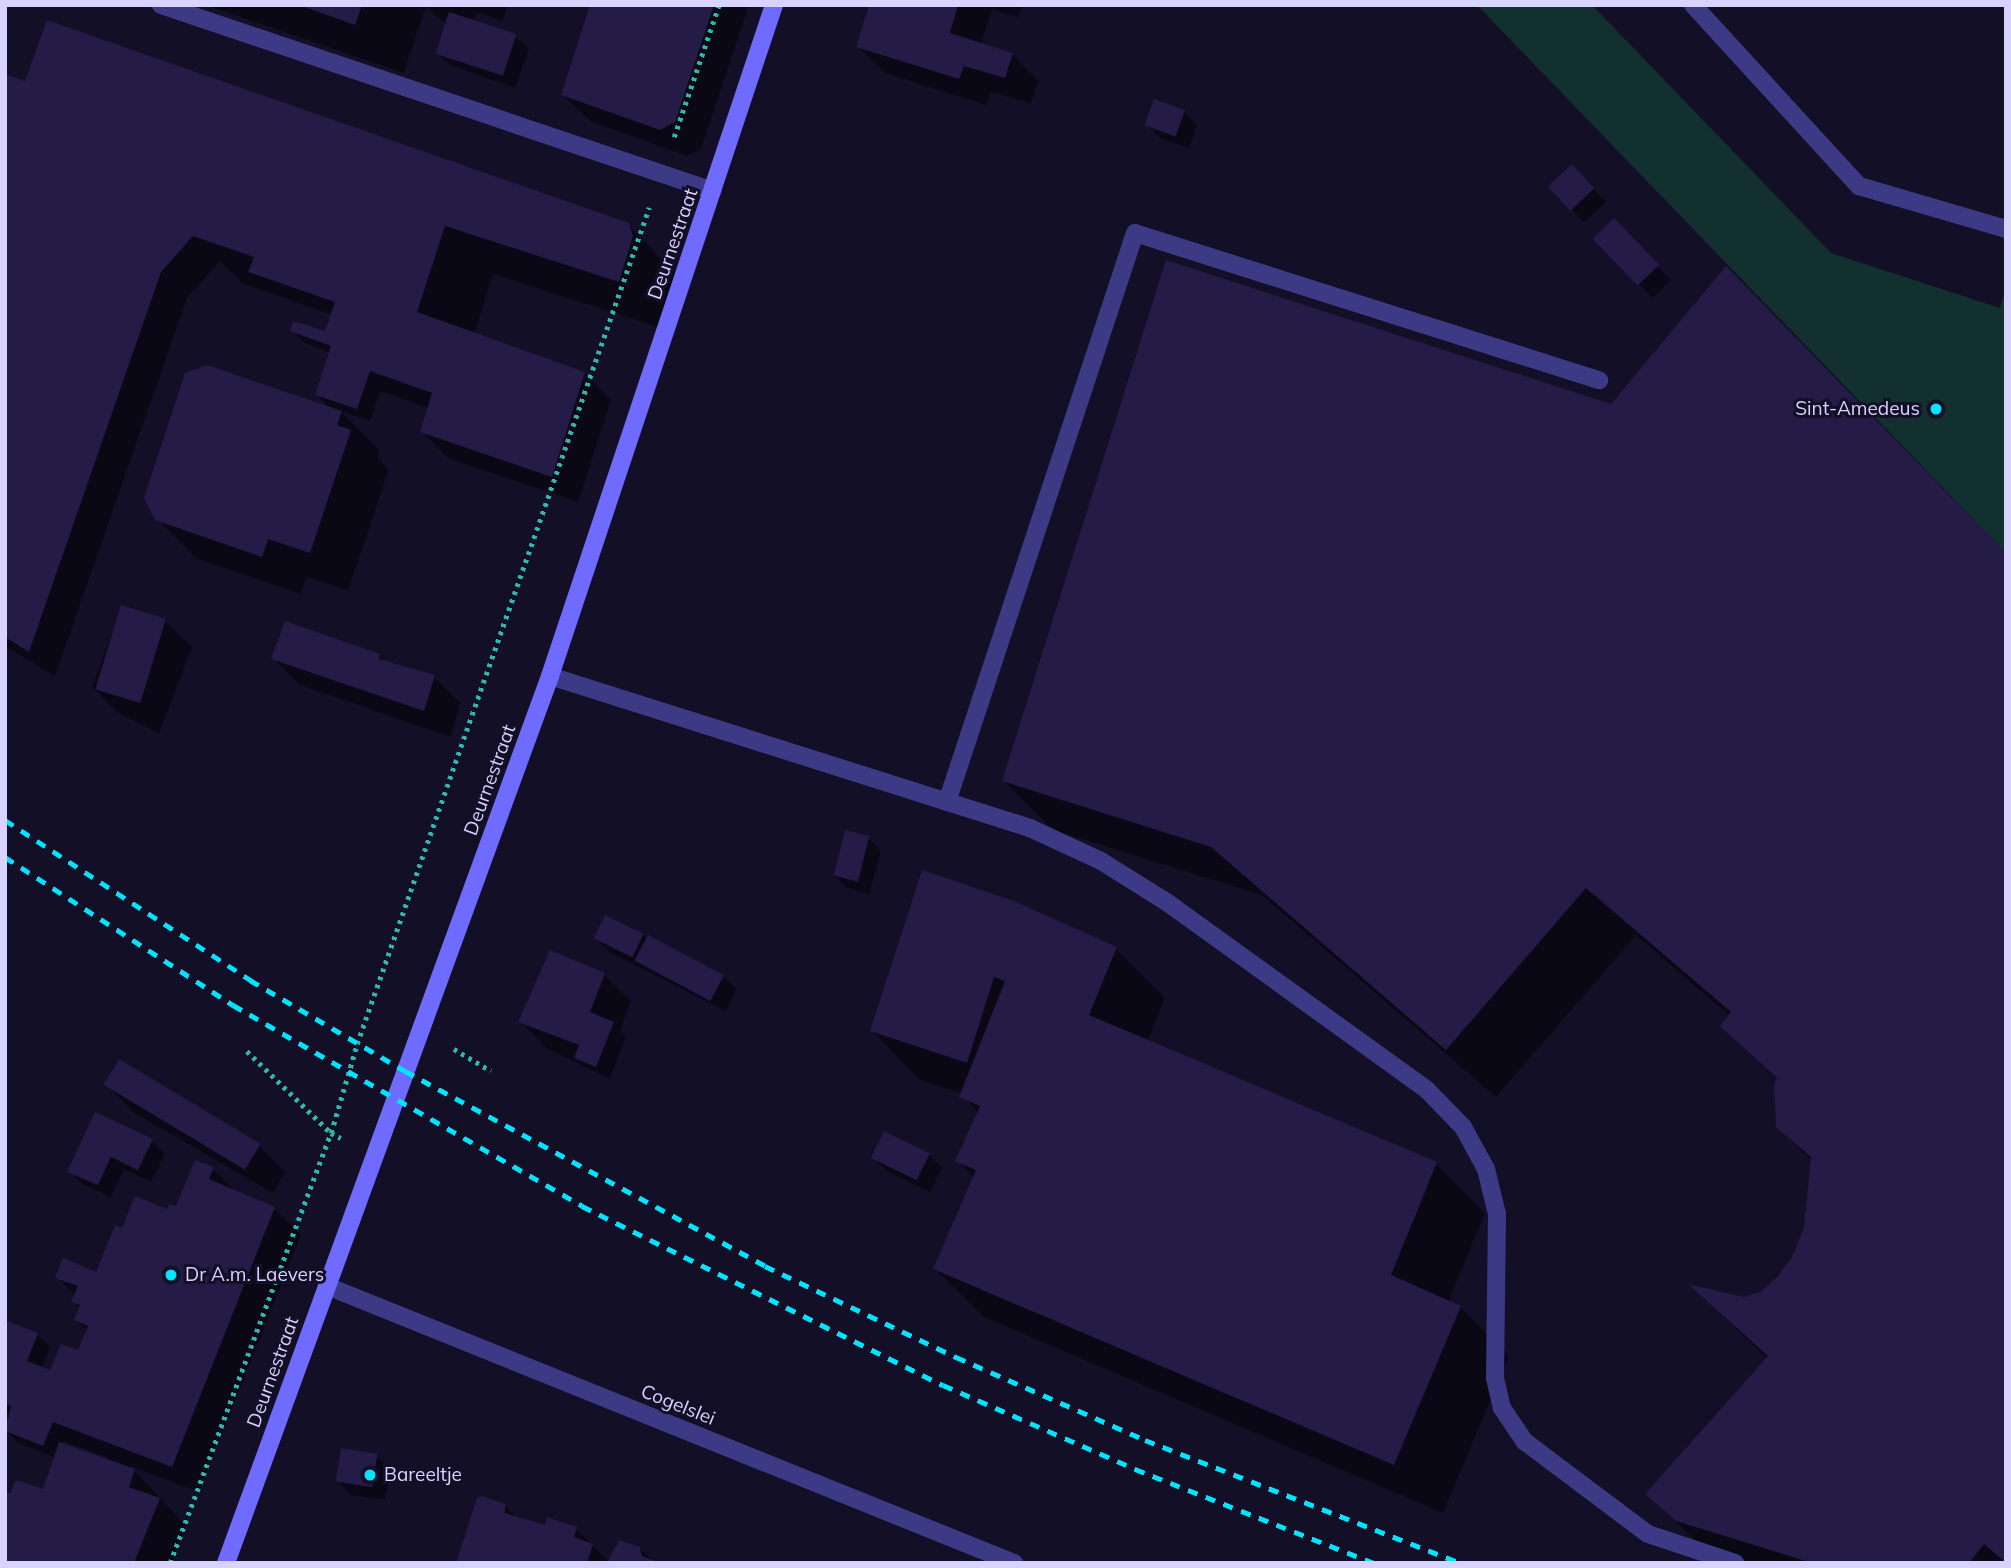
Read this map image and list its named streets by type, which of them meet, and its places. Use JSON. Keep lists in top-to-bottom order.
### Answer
{
  "streets": {
    "street": ["Deurnestraat", "Cogelslei"]
  },
  "crossings": [
    ["Deurnestraat", "Cogelslei"]
  ],
  "places": ["Sint-Amedeus", "Dr A.m. Laevers", "Bareeltje"]
}
